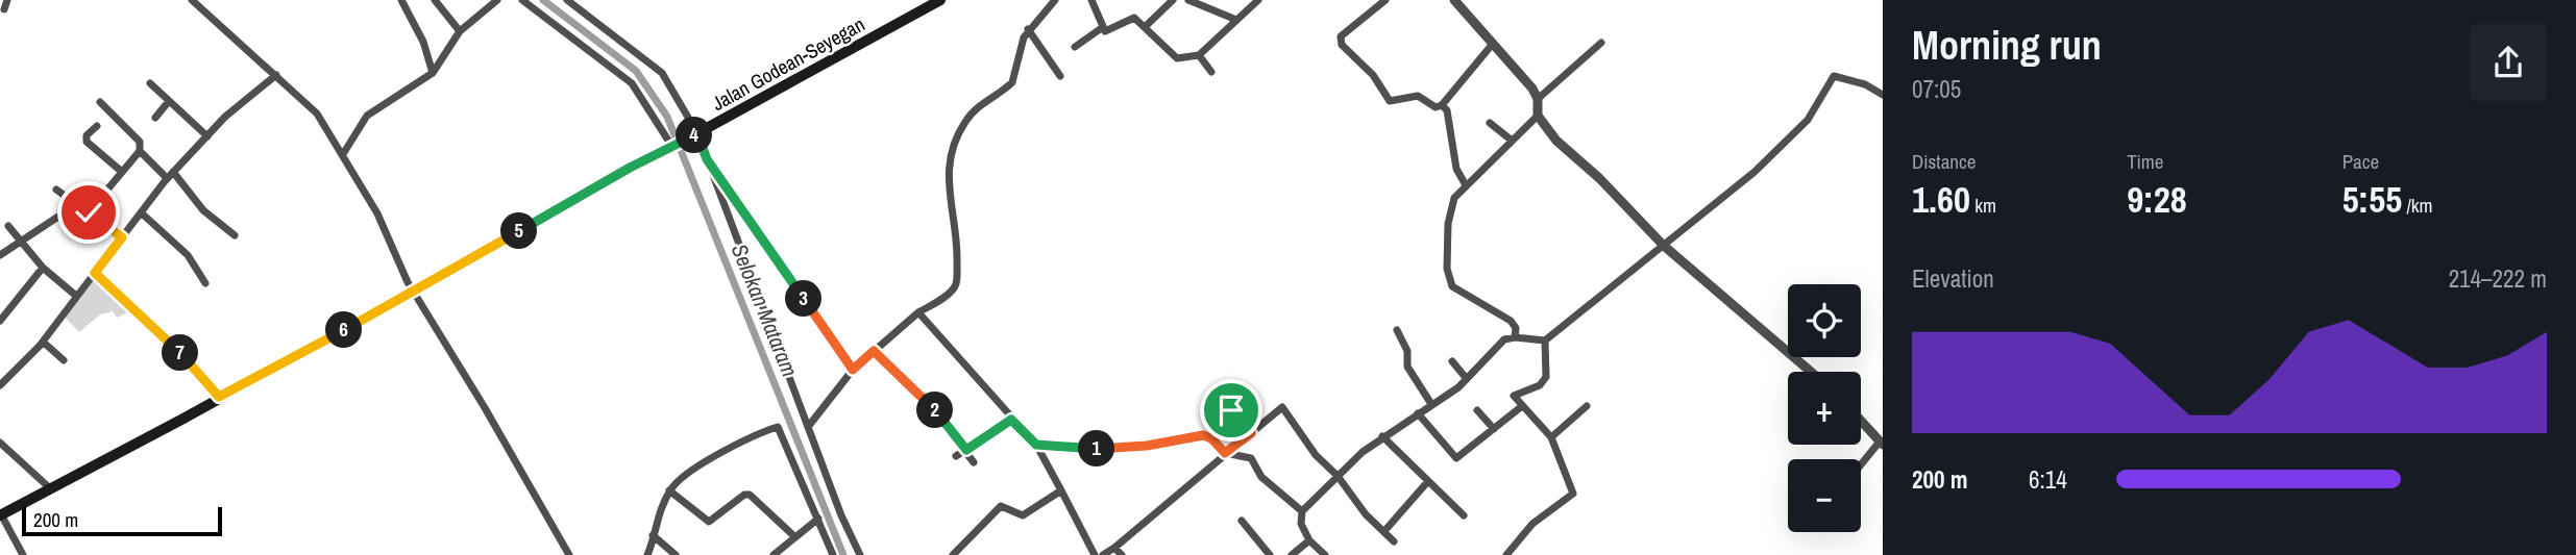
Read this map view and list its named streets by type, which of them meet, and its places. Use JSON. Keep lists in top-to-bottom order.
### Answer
{
  "streets": {
    "main road": ["Jalan Godean-Seyegan"]
  },
  "water": ["Selokan Mataram"],
  "scale_bar": "200 m",
  "page": {
    "heading": ["Morning run", "07:05"],
    "pins": [
      "4",
      "5",
      "3",
      "6",
      "7",
      "2",
      "1"
    ],
    "stats": [
      ["Distance", "1.60 km"],
      ["Time", "9:28"],
      ["Pace", "5:55 /km"]
    ],
    "chart": ["Elevation", "214–222 m"],
    "map_buttons": ["+", "−"],
    "list": [
      {
        "name": "200 m",
        "note": "6:14"
      }
    ],
    "scale": "200 m"
  }
}
